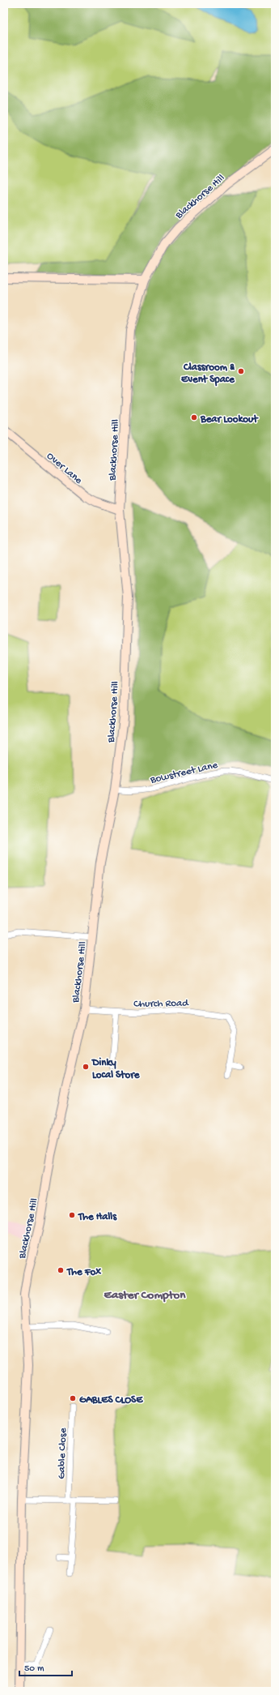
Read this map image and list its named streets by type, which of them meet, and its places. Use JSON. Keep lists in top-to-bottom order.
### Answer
{
  "streets": {
    "main road": ["Blackhorse Hill", "Over Lane"],
    "street": ["Bowstreet Lane", "Church Road", "Gable Close"]
  },
  "crossings": [
    ["Blackhorse Hill", "Over Lane"],
    ["Blackhorse Hill", "Bowstreet Lane"],
    ["Blackhorse Hill", "Church Road"]
  ],
  "districts": ["Easter Compton"],
  "places": [
    "Classroom & Event Space",
    "Bear Lookout",
    "Dinky Local Store",
    "The Halls",
    "The Fox",
    "GABLES CLOSE"
  ],
  "scale_bar": "50 m"
}
